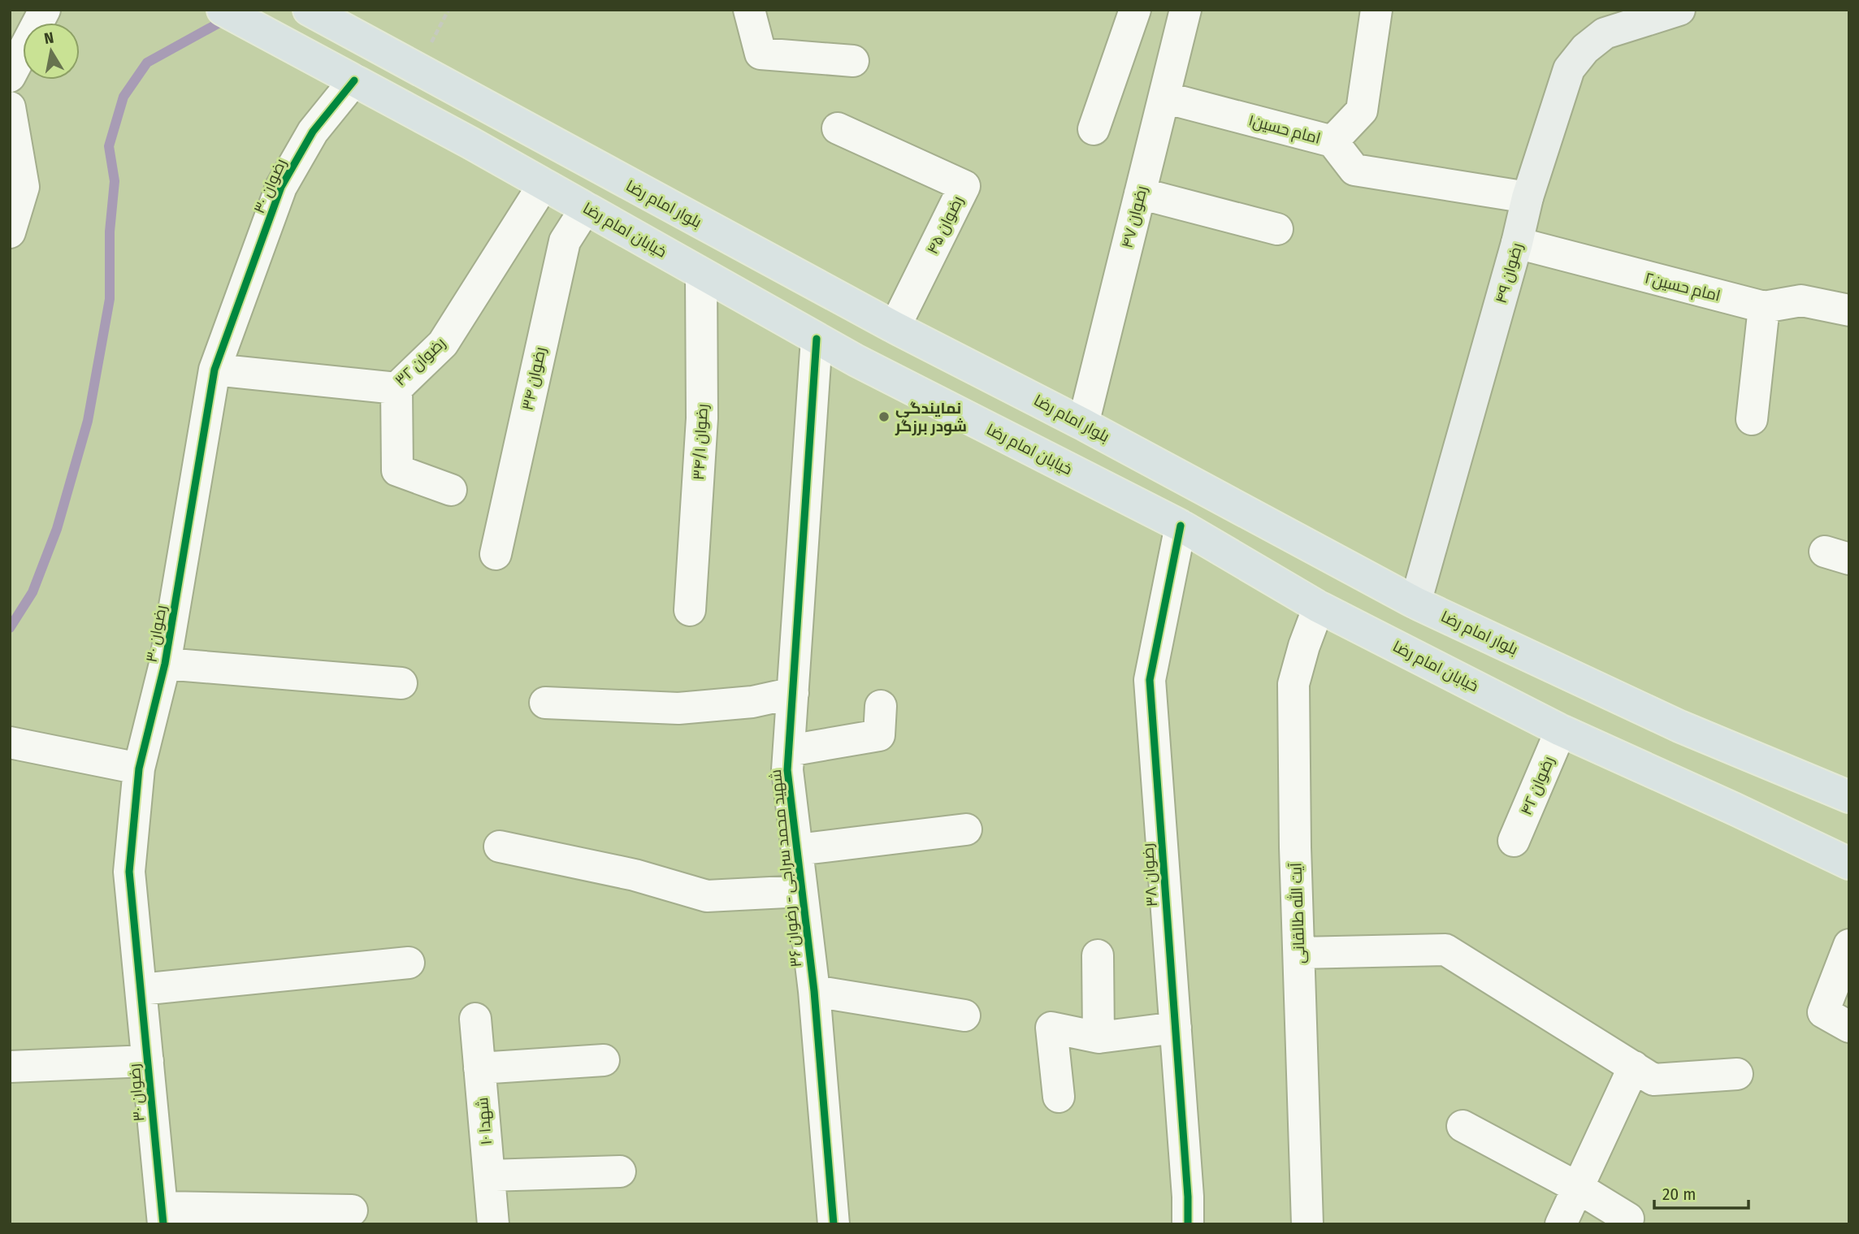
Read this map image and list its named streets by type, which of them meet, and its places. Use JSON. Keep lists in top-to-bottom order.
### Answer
{
  "streets": {
    "main road": ["بلوار امام رضا", "خیابان امام رضا"],
    "street": [
      "امام حسین۱",
      "رضوان ۳۰",
      "رضوان ۴۷",
      "رضوان ۴۵",
      "رضوان ۴۹",
      "امام حسین۲",
      "رضوان ۳۲",
      "رضوان ۳۴",
      "رضوان ۳۴/۱",
      "رضوان ۴۲",
      "شهید محمد سراجی - رضوان ۳۶",
      "رضوان ۳۸",
      "آیت الله طالقانی",
      "شهدا ۱۰"
    ]
  },
  "crossings": [
    ["امام حسین۱", "رضوان ۴۷"],
    ["امام حسین۱", "رضوان ۴۹"],
    ["رضوان ۳۰", "خیابان امام رضا"],
    ["رضوان ۳۰", "رضوان ۳۲"],
    ["بلوار امام رضا", "رضوان ۴۷"],
    ["بلوار امام رضا", "رضوان ۴۵"],
    ["بلوار امام رضا", "رضوان ۴۹"],
    ["خیابان امام رضا", "رضوان ۳۲"],
    ["خیابان امام رضا", "رضوان ۳۴"],
    ["خیابان امام رضا", "رضوان ۳۴/۱"],
    ["خیابان امام رضا", "رضوان ۴۲"],
    ["خیابان امام رضا", "شهید محمد سراجی - رضوان ۳۶"],
    ["خیابان امام رضا", "رضوان ۳۸"],
    ["خیابان امام رضا", "آیت الله طالقانی"],
    ["رضوان ۴۹", "امام حسین۲"]
  ],
  "places": ["نمایندگی شودر برزگر"],
  "scale_bar": "20 m",
  "north": "top"
}
